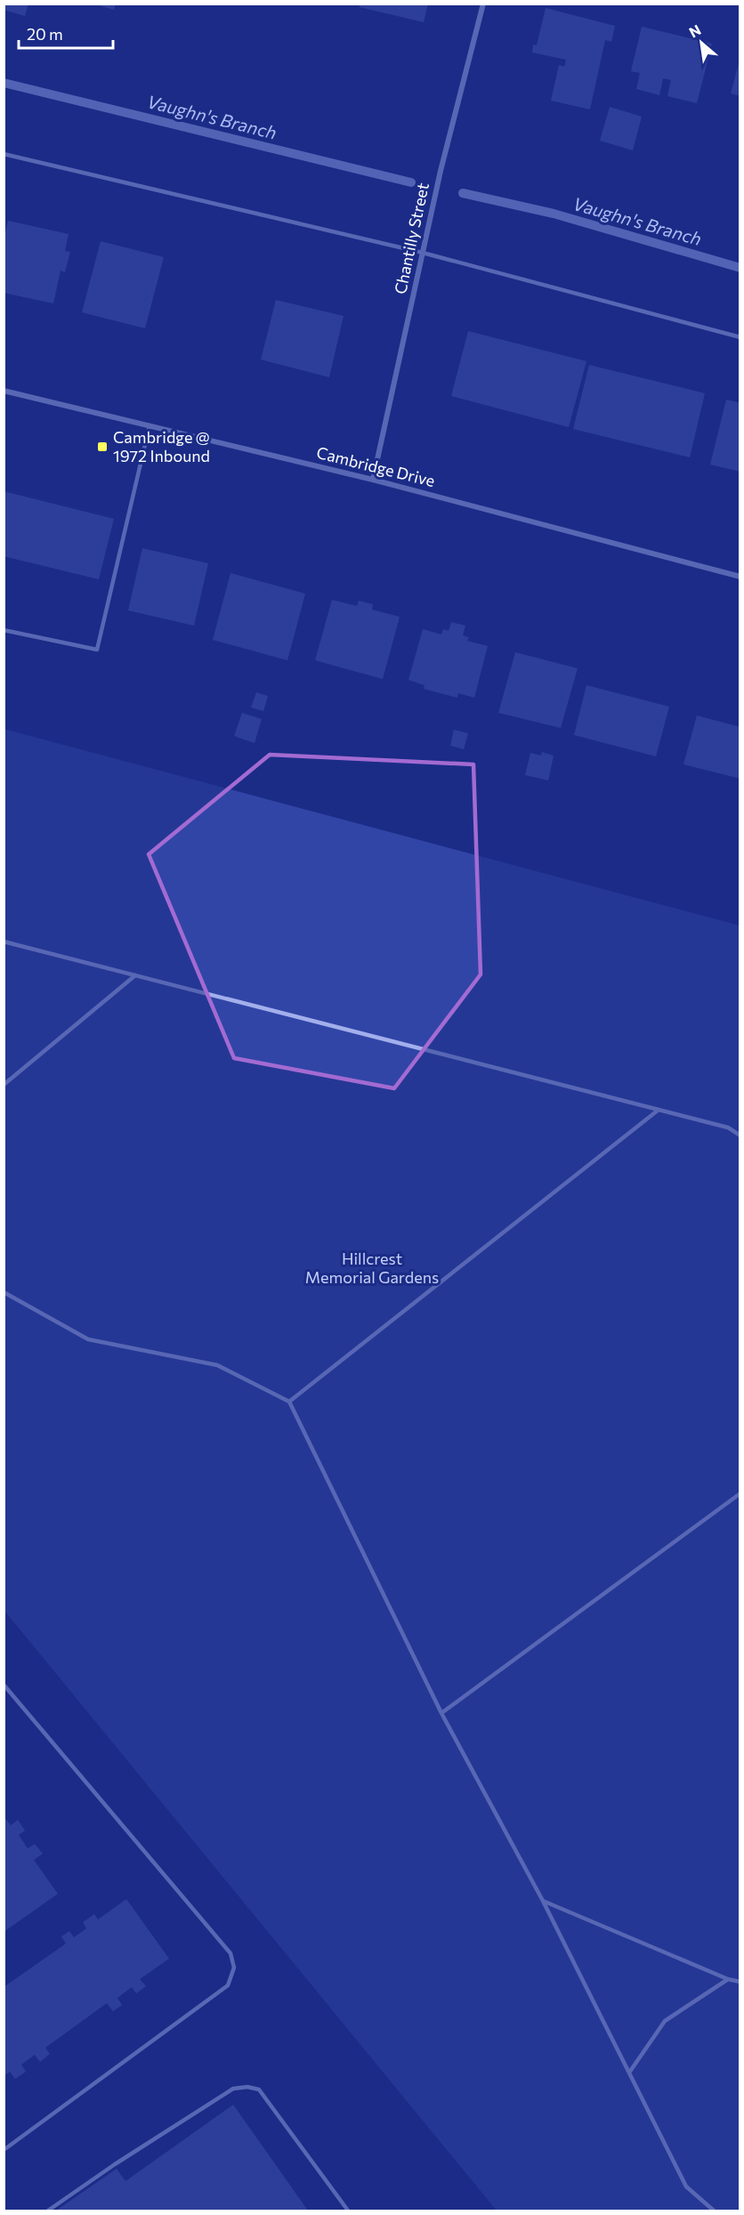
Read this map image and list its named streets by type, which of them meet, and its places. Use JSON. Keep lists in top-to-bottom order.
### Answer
{
  "streets": {
    "street": ["Chantilly Street", "Cambridge Drive"]
  },
  "crossings": [
    ["Chantilly Street", "Cambridge Drive"]
  ],
  "water": ["Vaughn's Branch"],
  "parks": ["Hillcrest Memorial Gardens"],
  "places": {
    "transit": ["Cambridge @ 1972 Inbound"]
  },
  "scale_bar": "20 m",
  "north": "top left"
}
